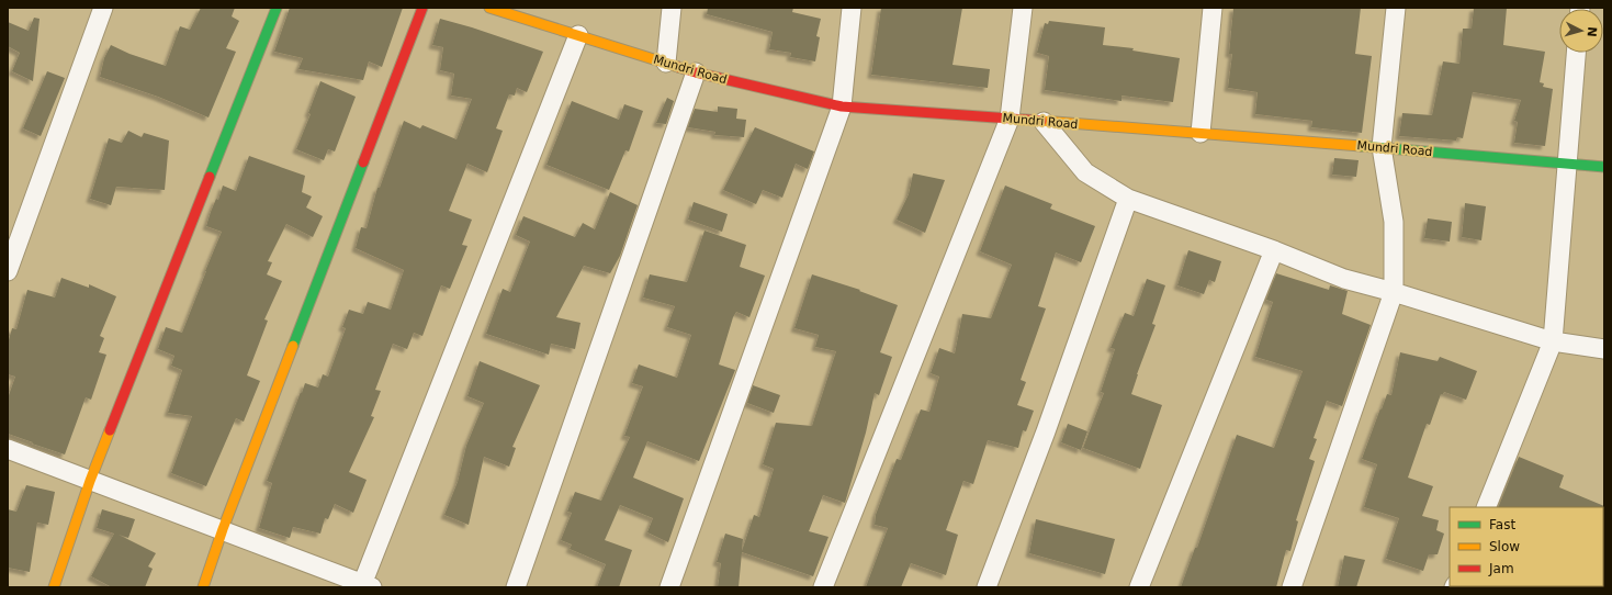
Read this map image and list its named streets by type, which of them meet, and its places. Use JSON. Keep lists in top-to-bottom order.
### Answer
{
  "streets": {
    "street": ["Mundri Road"]
  },
  "legend": ["Fast", "Slow", "Jam"],
  "north": "right"
}
